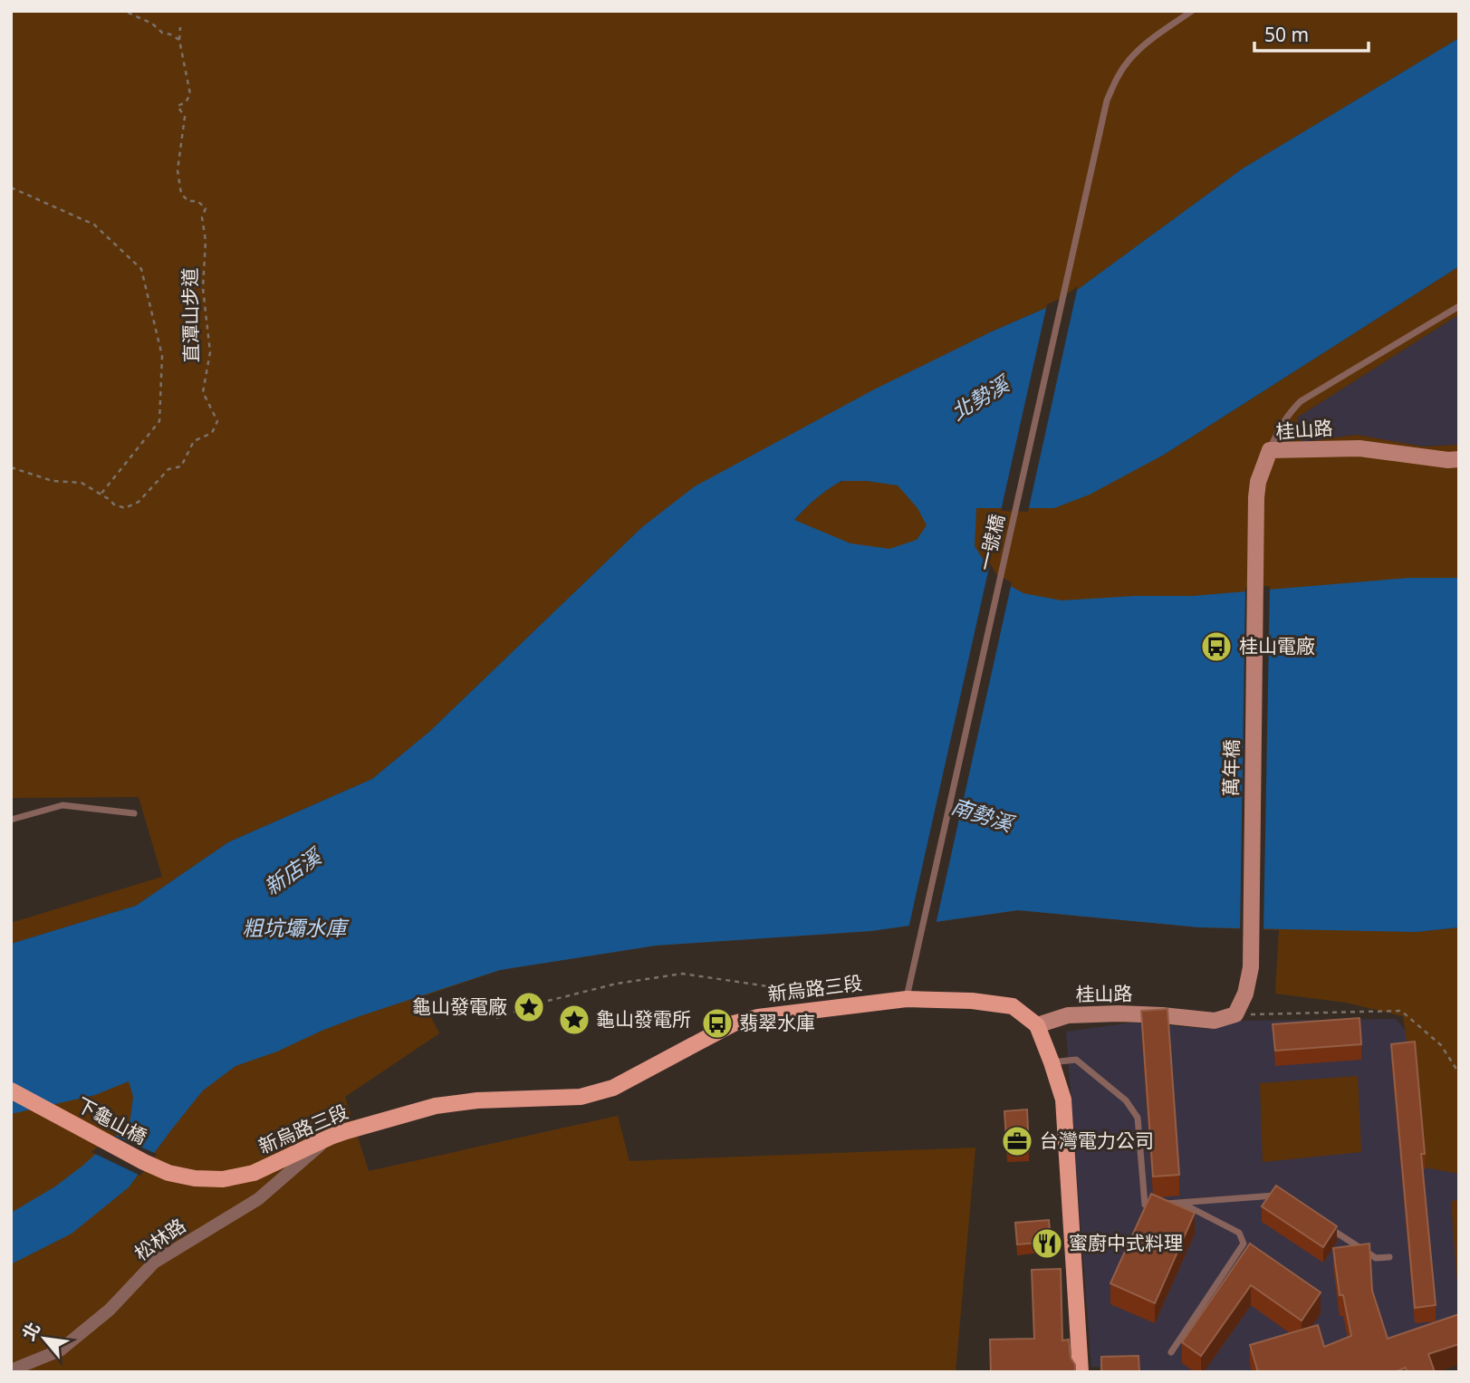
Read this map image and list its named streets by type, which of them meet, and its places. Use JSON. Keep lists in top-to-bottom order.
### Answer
{
  "streets": {
    "main road": ["新烏路三段", "下龜山橋"],
    "street": ["桂山路", "萬年橋", "松林路"],
    "lane": ["一號橋"],
    "path": ["直潭山步道"]
  },
  "crossings": [
    ["桂山路", "萬年橋"],
    ["桂山路", "新烏路三段"],
    ["一號橋", "新烏路三段"],
    ["新烏路三段", "下龜山橋"],
    ["新烏路三段", "松林路"]
  ],
  "water": [
    "北勢溪",
    "南勢溪",
    "新店溪",
    "粗坑壩水庫"
  ],
  "places": {
    "bus stop": ["桂山電廠", "翡翠水庫"],
    "place": ["龜山發電廠", "龜山發電所"],
    "office": ["台灣電力公司"],
    "restaurant": ["蜜廚中式料理"]
  },
  "scale_bar": "50 m",
  "north": "top left"
}
